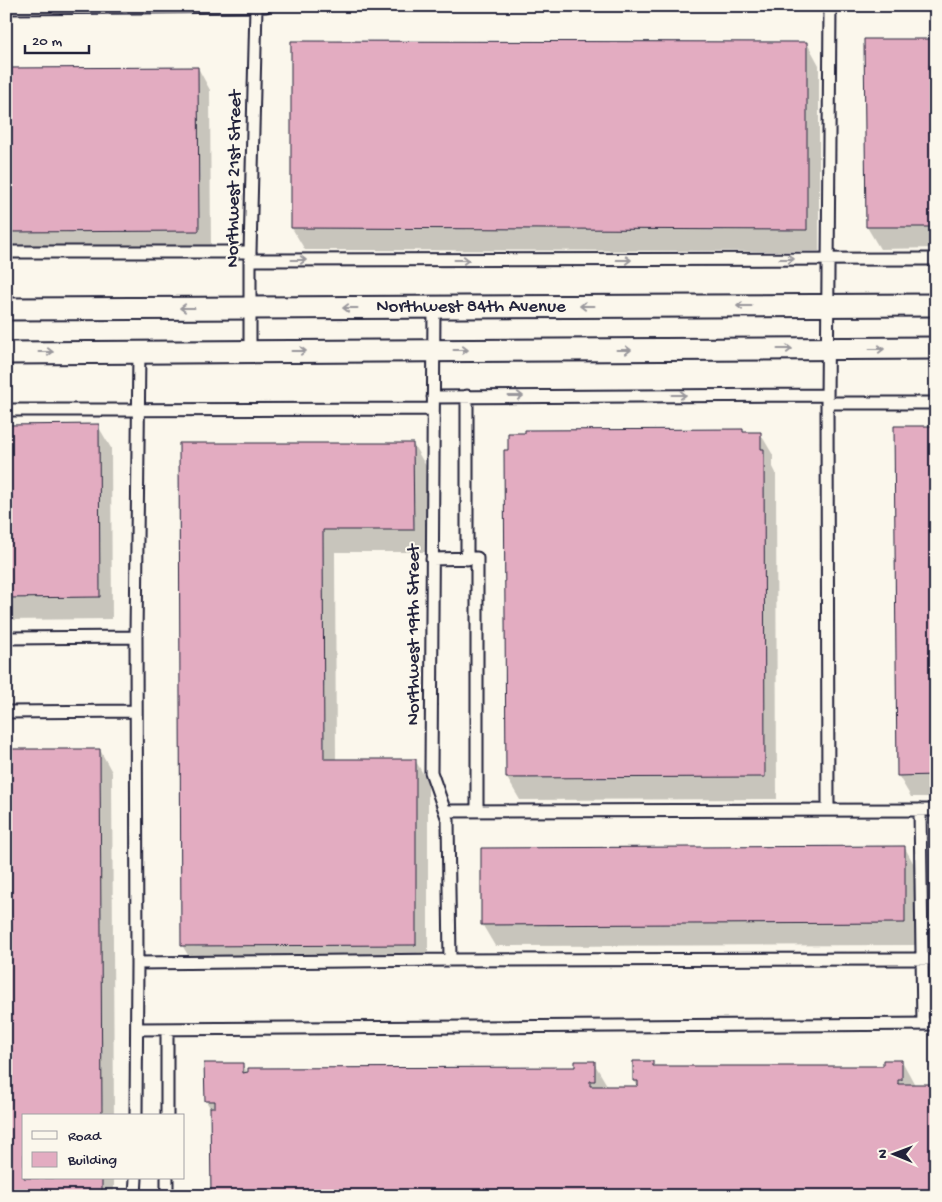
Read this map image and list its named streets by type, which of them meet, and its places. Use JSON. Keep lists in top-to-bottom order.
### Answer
{
  "streets": {
    "street": ["Northwest 84th Avenue"],
    "lane": ["Northwest 21st Street", "Northwest 19th Street"]
  },
  "crossings": [
    ["Northwest 21st Street", "Northwest 84th Avenue"],
    ["Northwest 84th Avenue", "Northwest 19th Street"]
  ],
  "legend": ["Road", "Building"],
  "scale_bar": "20 m",
  "north": "left"
}
